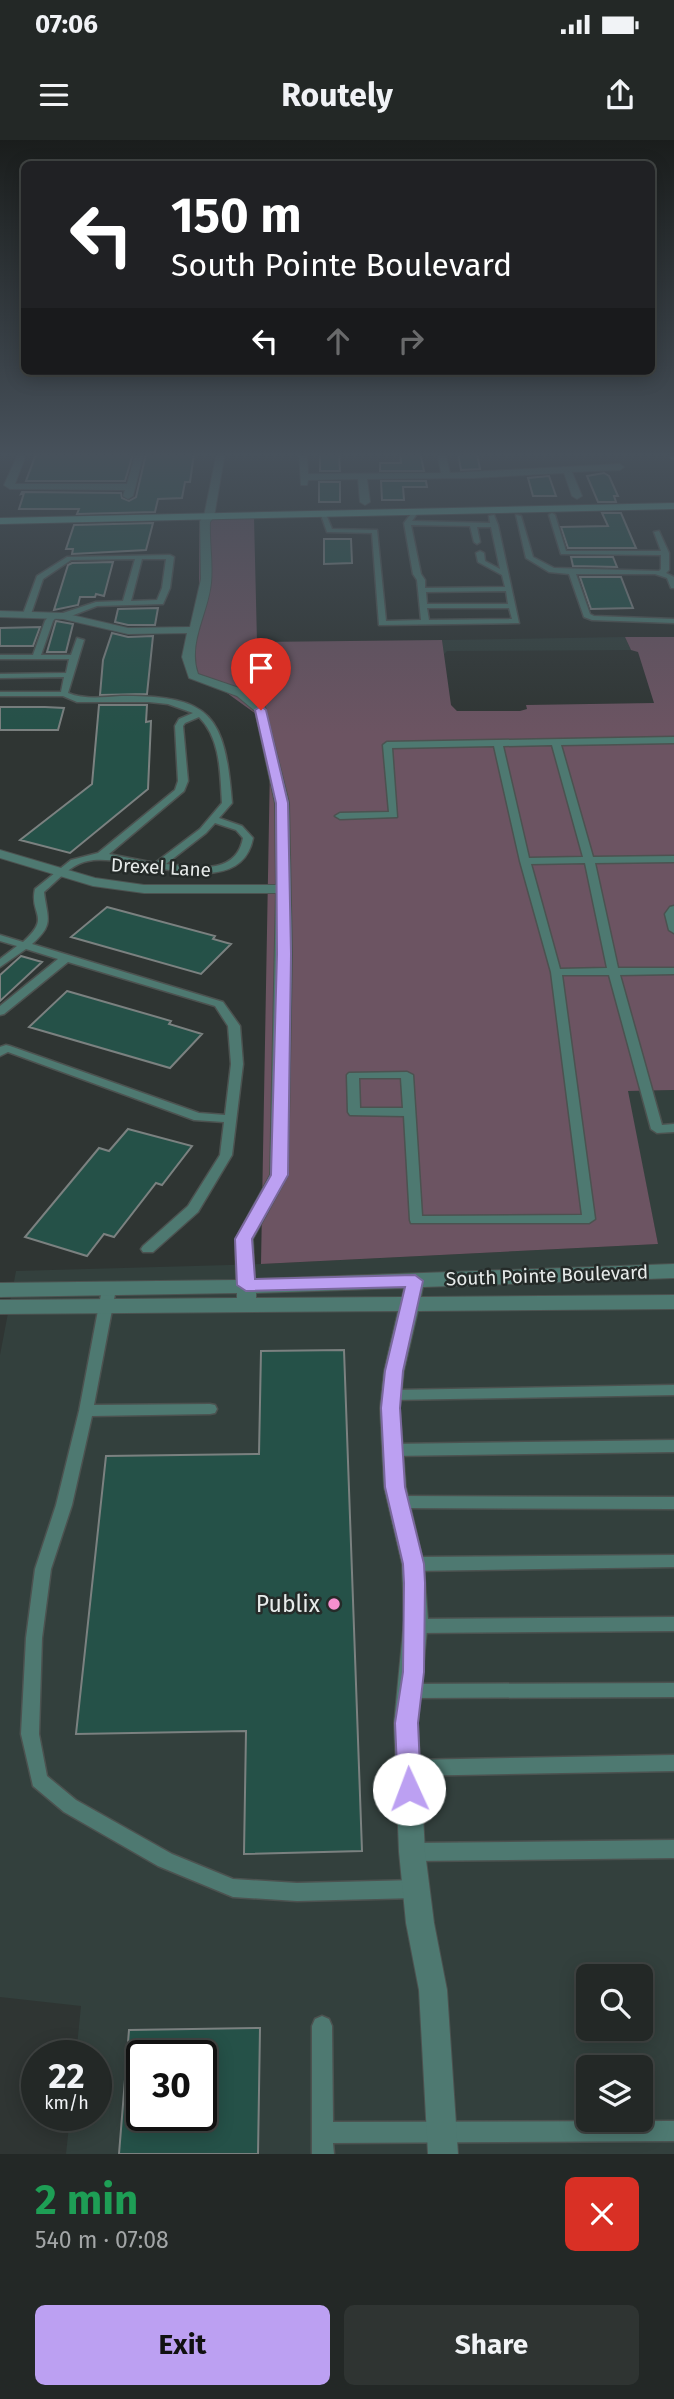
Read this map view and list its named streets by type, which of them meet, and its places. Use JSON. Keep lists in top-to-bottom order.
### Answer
{
  "streets": {
    "street": ["Drexel Lane", "South Pointe Boulevard"]
  },
  "places": ["Publix"],
  "page": {
    "status": "07:06",
    "header": "Routely",
    "turn": ["150 m", "South Pointe Boulevard"],
    "speed": "22 km/h",
    "limit": "30",
    "heading": ["2 min", "540 m · 07:08"],
    "buttons": ["Exit", "Share"]
  }
}
